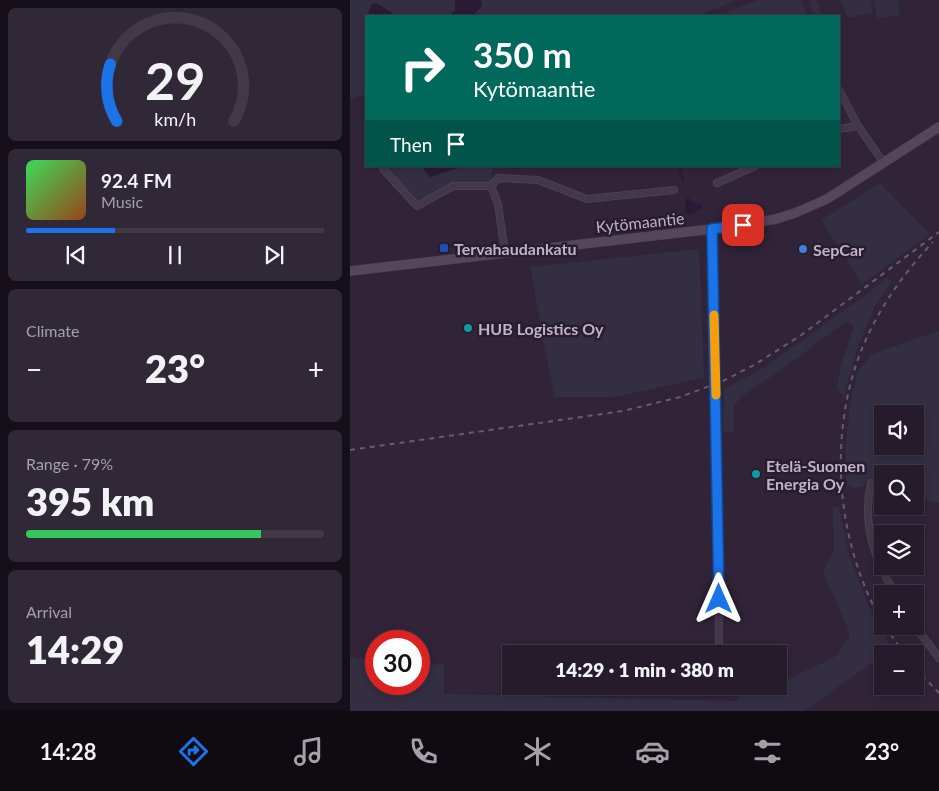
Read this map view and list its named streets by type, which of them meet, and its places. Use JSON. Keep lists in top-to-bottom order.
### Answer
{
  "streets": {
    "street": ["Kytömaantie"]
  },
  "places": {
    "transit": ["Tervahaudankatu"],
    "other": ["SepCar", "HUB Logistics Oy", "Etelä-Suomen Energia Oy"]
  },
  "page": {
    "turn": ["350 m", "Kytömaantie"],
    "then": "Then",
    "song": ["92.4 FM", "Music"],
    "tile": [
      "Climate",
      ["Range · 79%", "395 km"],
      ["Arrival", "14:29"]
    ],
    "heat": ["−", "23°", "+"],
    "map_buttons": ["+", "−"],
    "limit": "30",
    "trip": "14:29 · 1 min · 380 m",
    "tabs": ["14:28", "23°"],
    "gauge": ["29", "km/h"]
  }
}
